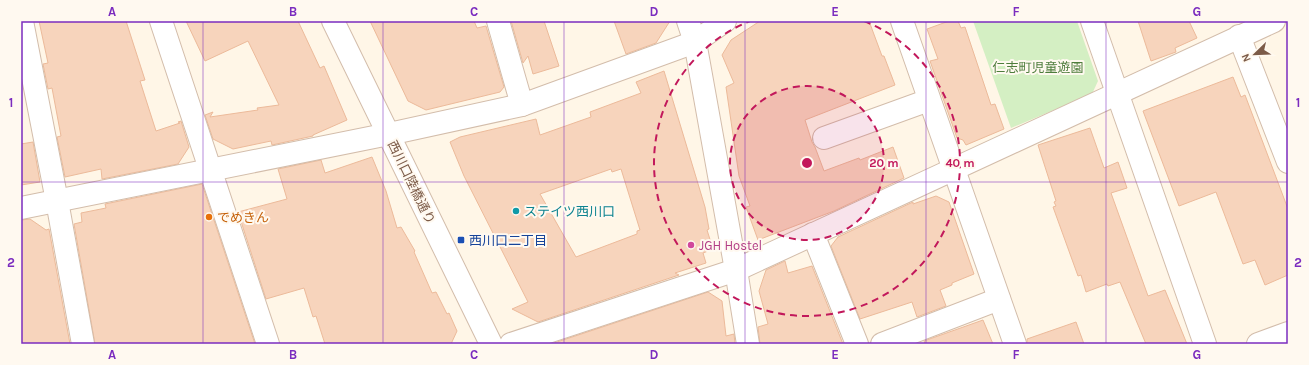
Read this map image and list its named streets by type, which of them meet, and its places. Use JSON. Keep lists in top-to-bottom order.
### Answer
{
  "streets": {
    "street": ["西川口陸橋通り"]
  },
  "parks": ["仁志町児童遊園"],
  "places": {
    "other": ["ステイツ西川口", "でめきん", "JGH Hostel"],
    "transit": ["西川口二丁目"]
  },
  "north": "bottom left",
  "grid": {
    "columns": [
      "A",
      "B",
      "C",
      "D",
      "E",
      "F",
      "G"
    ],
    "rows": ["1", "2"]
  },
  "rings": ["20 m", "40 m"]
}
